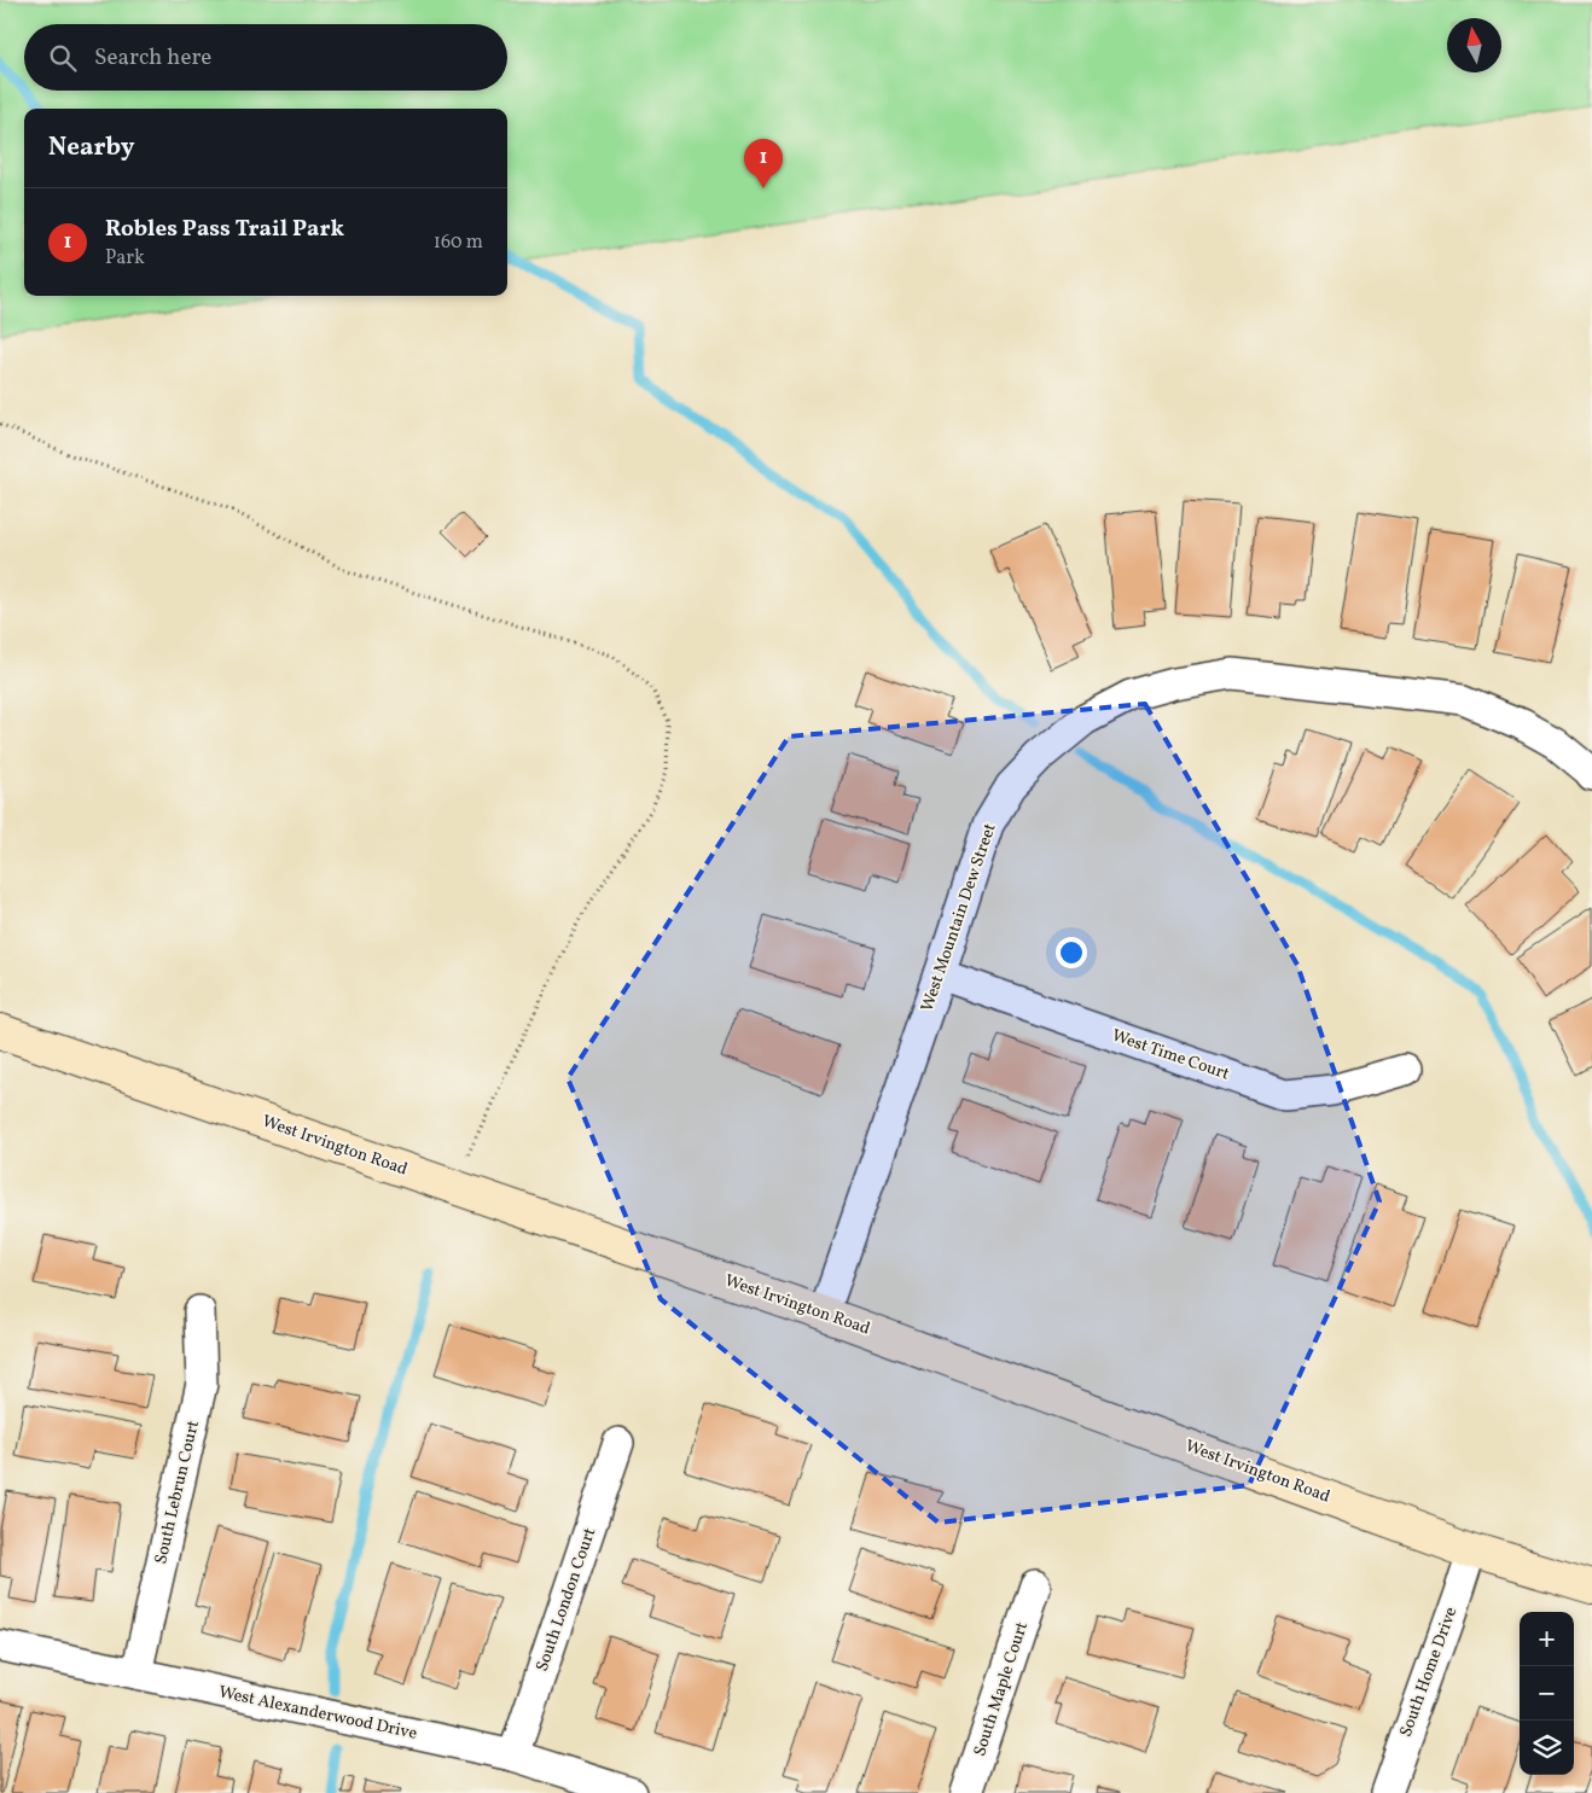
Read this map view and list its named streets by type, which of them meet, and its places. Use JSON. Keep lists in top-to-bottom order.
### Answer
{
  "streets": {
    "main road": ["West Irvington Road"],
    "street": [
      "West Mountain Dew Street",
      "West Time Court",
      "South Lebrun Court",
      "South London Court",
      "South Home Drive",
      "South Maple Court",
      "West Alexanderwood Drive"
    ]
  },
  "crossings": [
    ["West Mountain Dew Street", "West Time Court"],
    ["West Mountain Dew Street", "West Irvington Road"],
    ["West Irvington Road", "South Home Drive"],
    ["South Lebrun Court", "West Alexanderwood Drive"],
    ["South London Court", "West Alexanderwood Drive"]
  ],
  "north": "top",
  "page": {
    "search": "Search here",
    "heading": "Nearby",
    "pins": "1",
    "list": [
      {
        "mark": "1",
        "name": "Robles Pass Trail Park",
        "note": "Park",
        "value": "160 m"
      }
    ],
    "map_buttons": ["+", "−"]
  }
}
